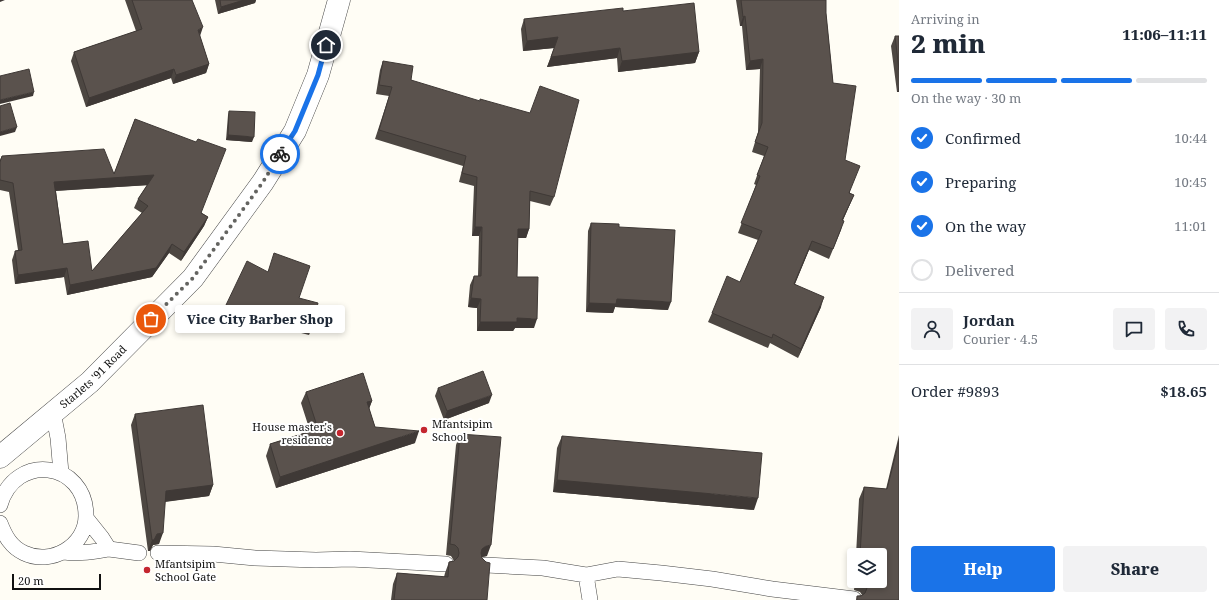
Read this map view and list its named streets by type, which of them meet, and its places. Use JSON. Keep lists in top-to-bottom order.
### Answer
{
  "streets": {
    "street": ["Starlets '91 Road"]
  },
  "places": [
    "Vice City Barber Shop",
    "Mfantsipim School",
    "House master's residence",
    "Mfantsipim School Gate"
  ],
  "scale_bar": "20 m",
  "page": {
    "heading": ["2 min", "Arriving in", "11:06–11:11"],
    "panel": [
      "Jordan",
      "Courier · 4.5",
      "Order #9893",
      "$18.65"
    ],
    "bar": "On the way · 30 m",
    "list": [
      ["Confirmed", "10:44"],
      ["Preparing", "10:45"],
      ["On the way", "11:01"],
      "Delivered"
    ],
    "bubble": "Vice City Barber Shop",
    "buttons": ["Help", "Share"],
    "scale": "20 m"
  }
}
